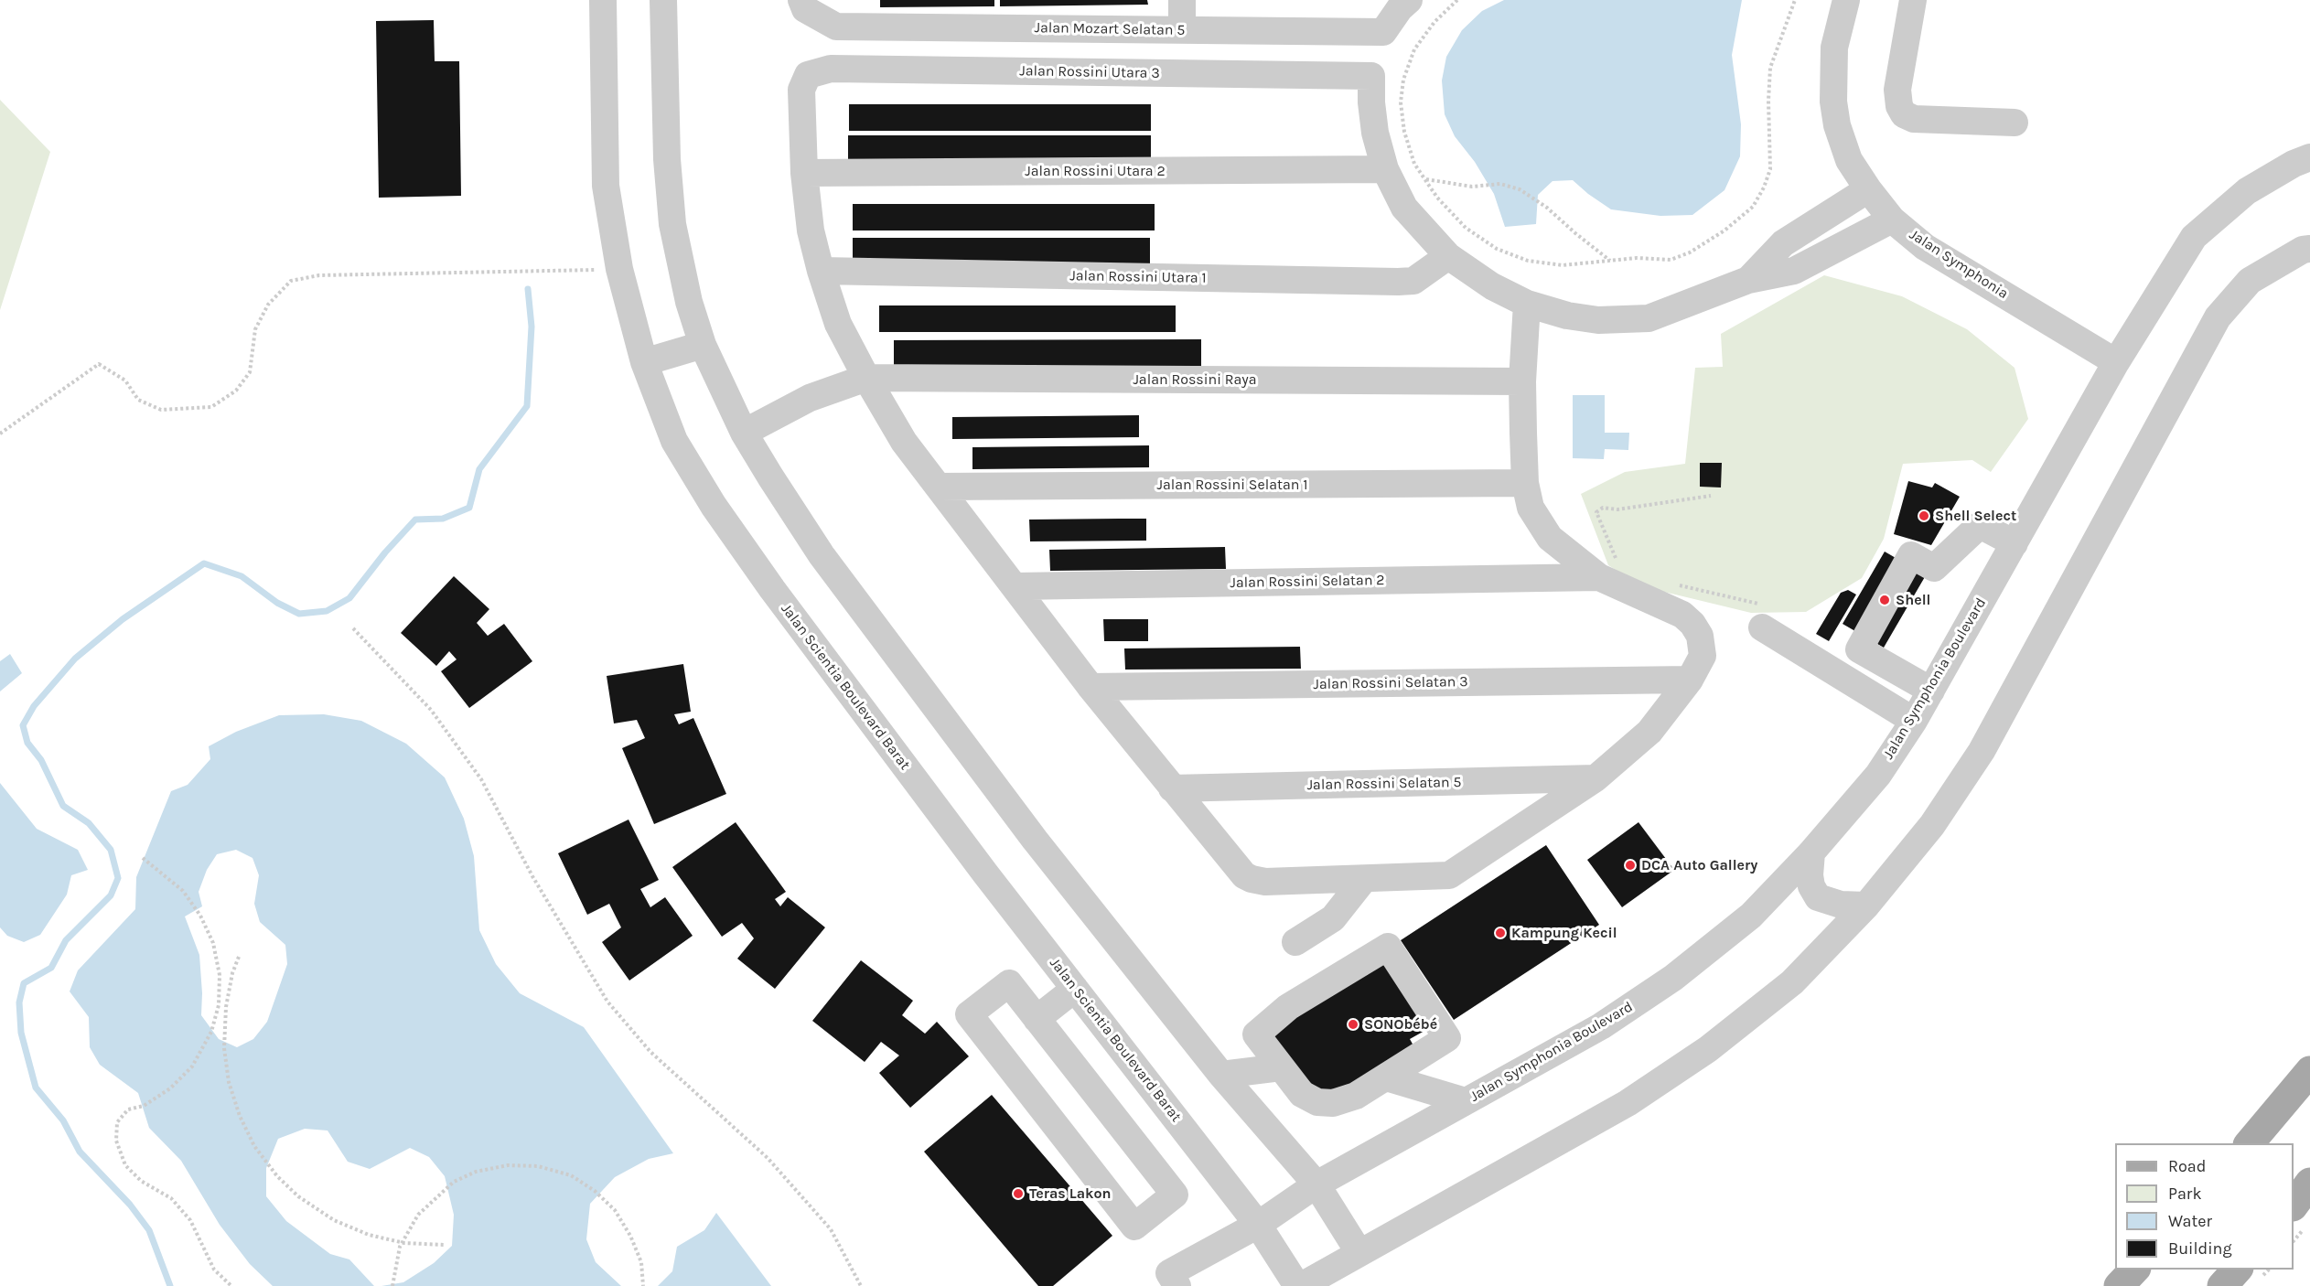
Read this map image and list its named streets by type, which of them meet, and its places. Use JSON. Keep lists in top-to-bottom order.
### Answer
{
  "streets": {
    "street": [
      "Jalan Mozart Selatan 5",
      "Jalan Rossini Utara 3",
      "Jalan Rossini Utara 2",
      "Jalan Symphonia",
      "Jalan Rossini Utara 1",
      "Jalan Rossini Raya",
      "Jalan Rossini Selatan 1",
      "Jalan Rossini Selatan 2",
      "Jalan Symphonia Boulevard",
      "Jalan Rossini Selatan 3",
      "Jalan Scientia Boulevard Barat",
      "Jalan Rossini Selatan 5"
    ]
  },
  "crossings": [
    ["Jalan Rossini Utara 3", "Jalan Rossini Utara 2"],
    ["Jalan Symphonia", "Jalan Symphonia Boulevard"],
    ["Jalan Symphonia Boulevard", "Jalan Scientia Boulevard Barat"]
  ],
  "places": [
    "Shell Select",
    "Shell",
    "DCA Auto Gallery",
    "Kampung Kecil",
    "SONObébé",
    "Teras Lakon"
  ],
  "legend": [
    "Road",
    "Park",
    "Water",
    "Building"
  ]
}
